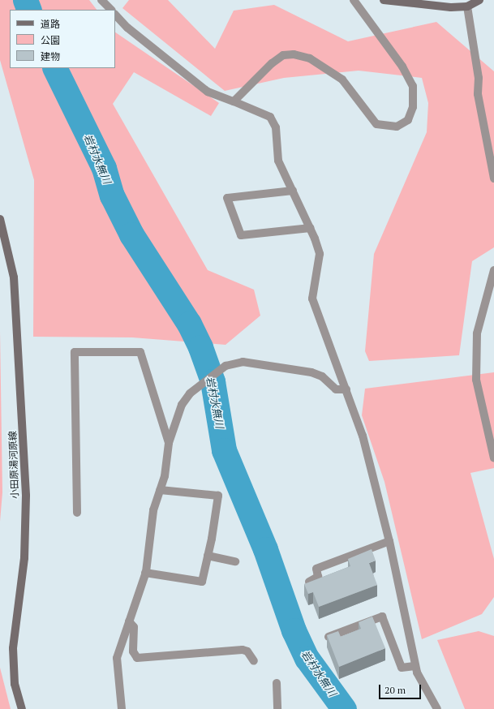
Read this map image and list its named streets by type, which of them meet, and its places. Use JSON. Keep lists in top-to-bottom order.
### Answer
{
  "streets": {
    "main road": ["小田原湯河原線"]
  },
  "water": ["岩村水無川"],
  "legend": ["道路", "公園", "建物"],
  "scale_bar": "20 m"
}
